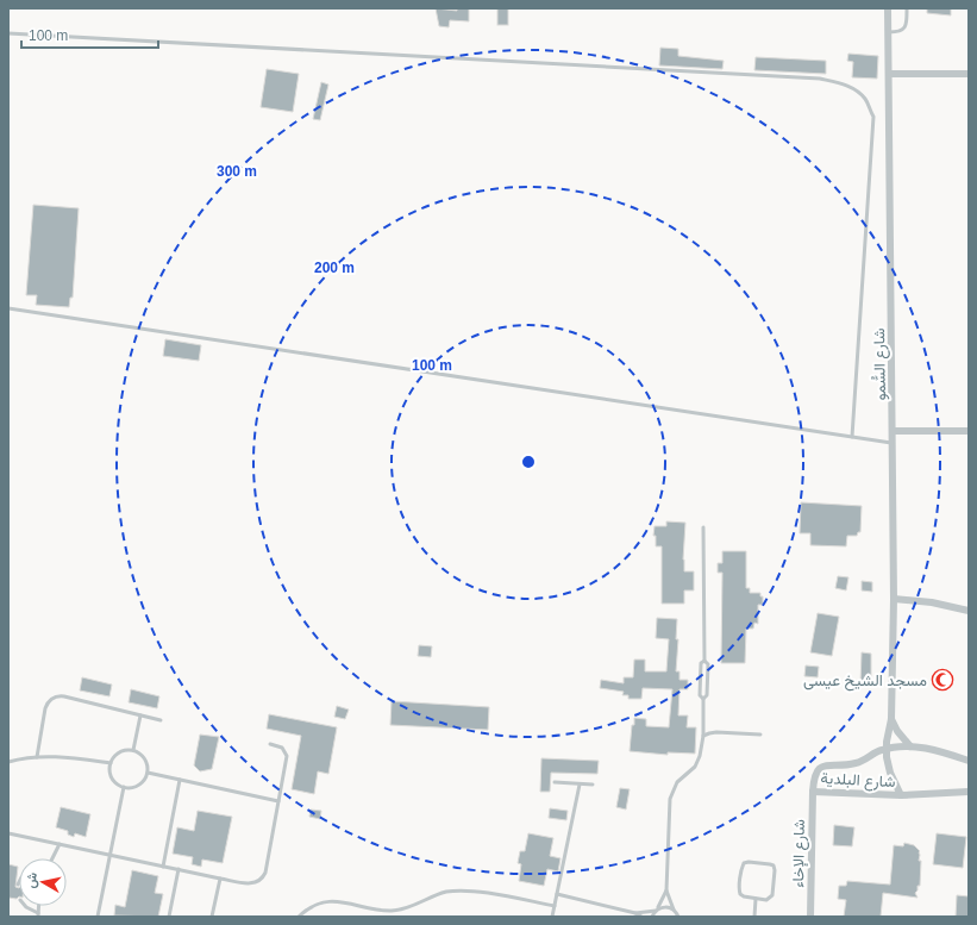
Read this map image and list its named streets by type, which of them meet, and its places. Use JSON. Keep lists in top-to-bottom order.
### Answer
{
  "streets": {
    "street": ["شارع السُّمو", "شارع البلدية", "شارع الإخاء"]
  },
  "crossings": [
    ["شارع السُّمو", "شارع البلدية"],
    ["شارع البلدية", "شارع الإخاء"]
  ],
  "places": {
    "mosque": ["مسجد الشيخ عيسى"]
  },
  "scale_bar": "100 m",
  "north": "left",
  "rings": ["300 m", "200 m", "100 m"]
}
